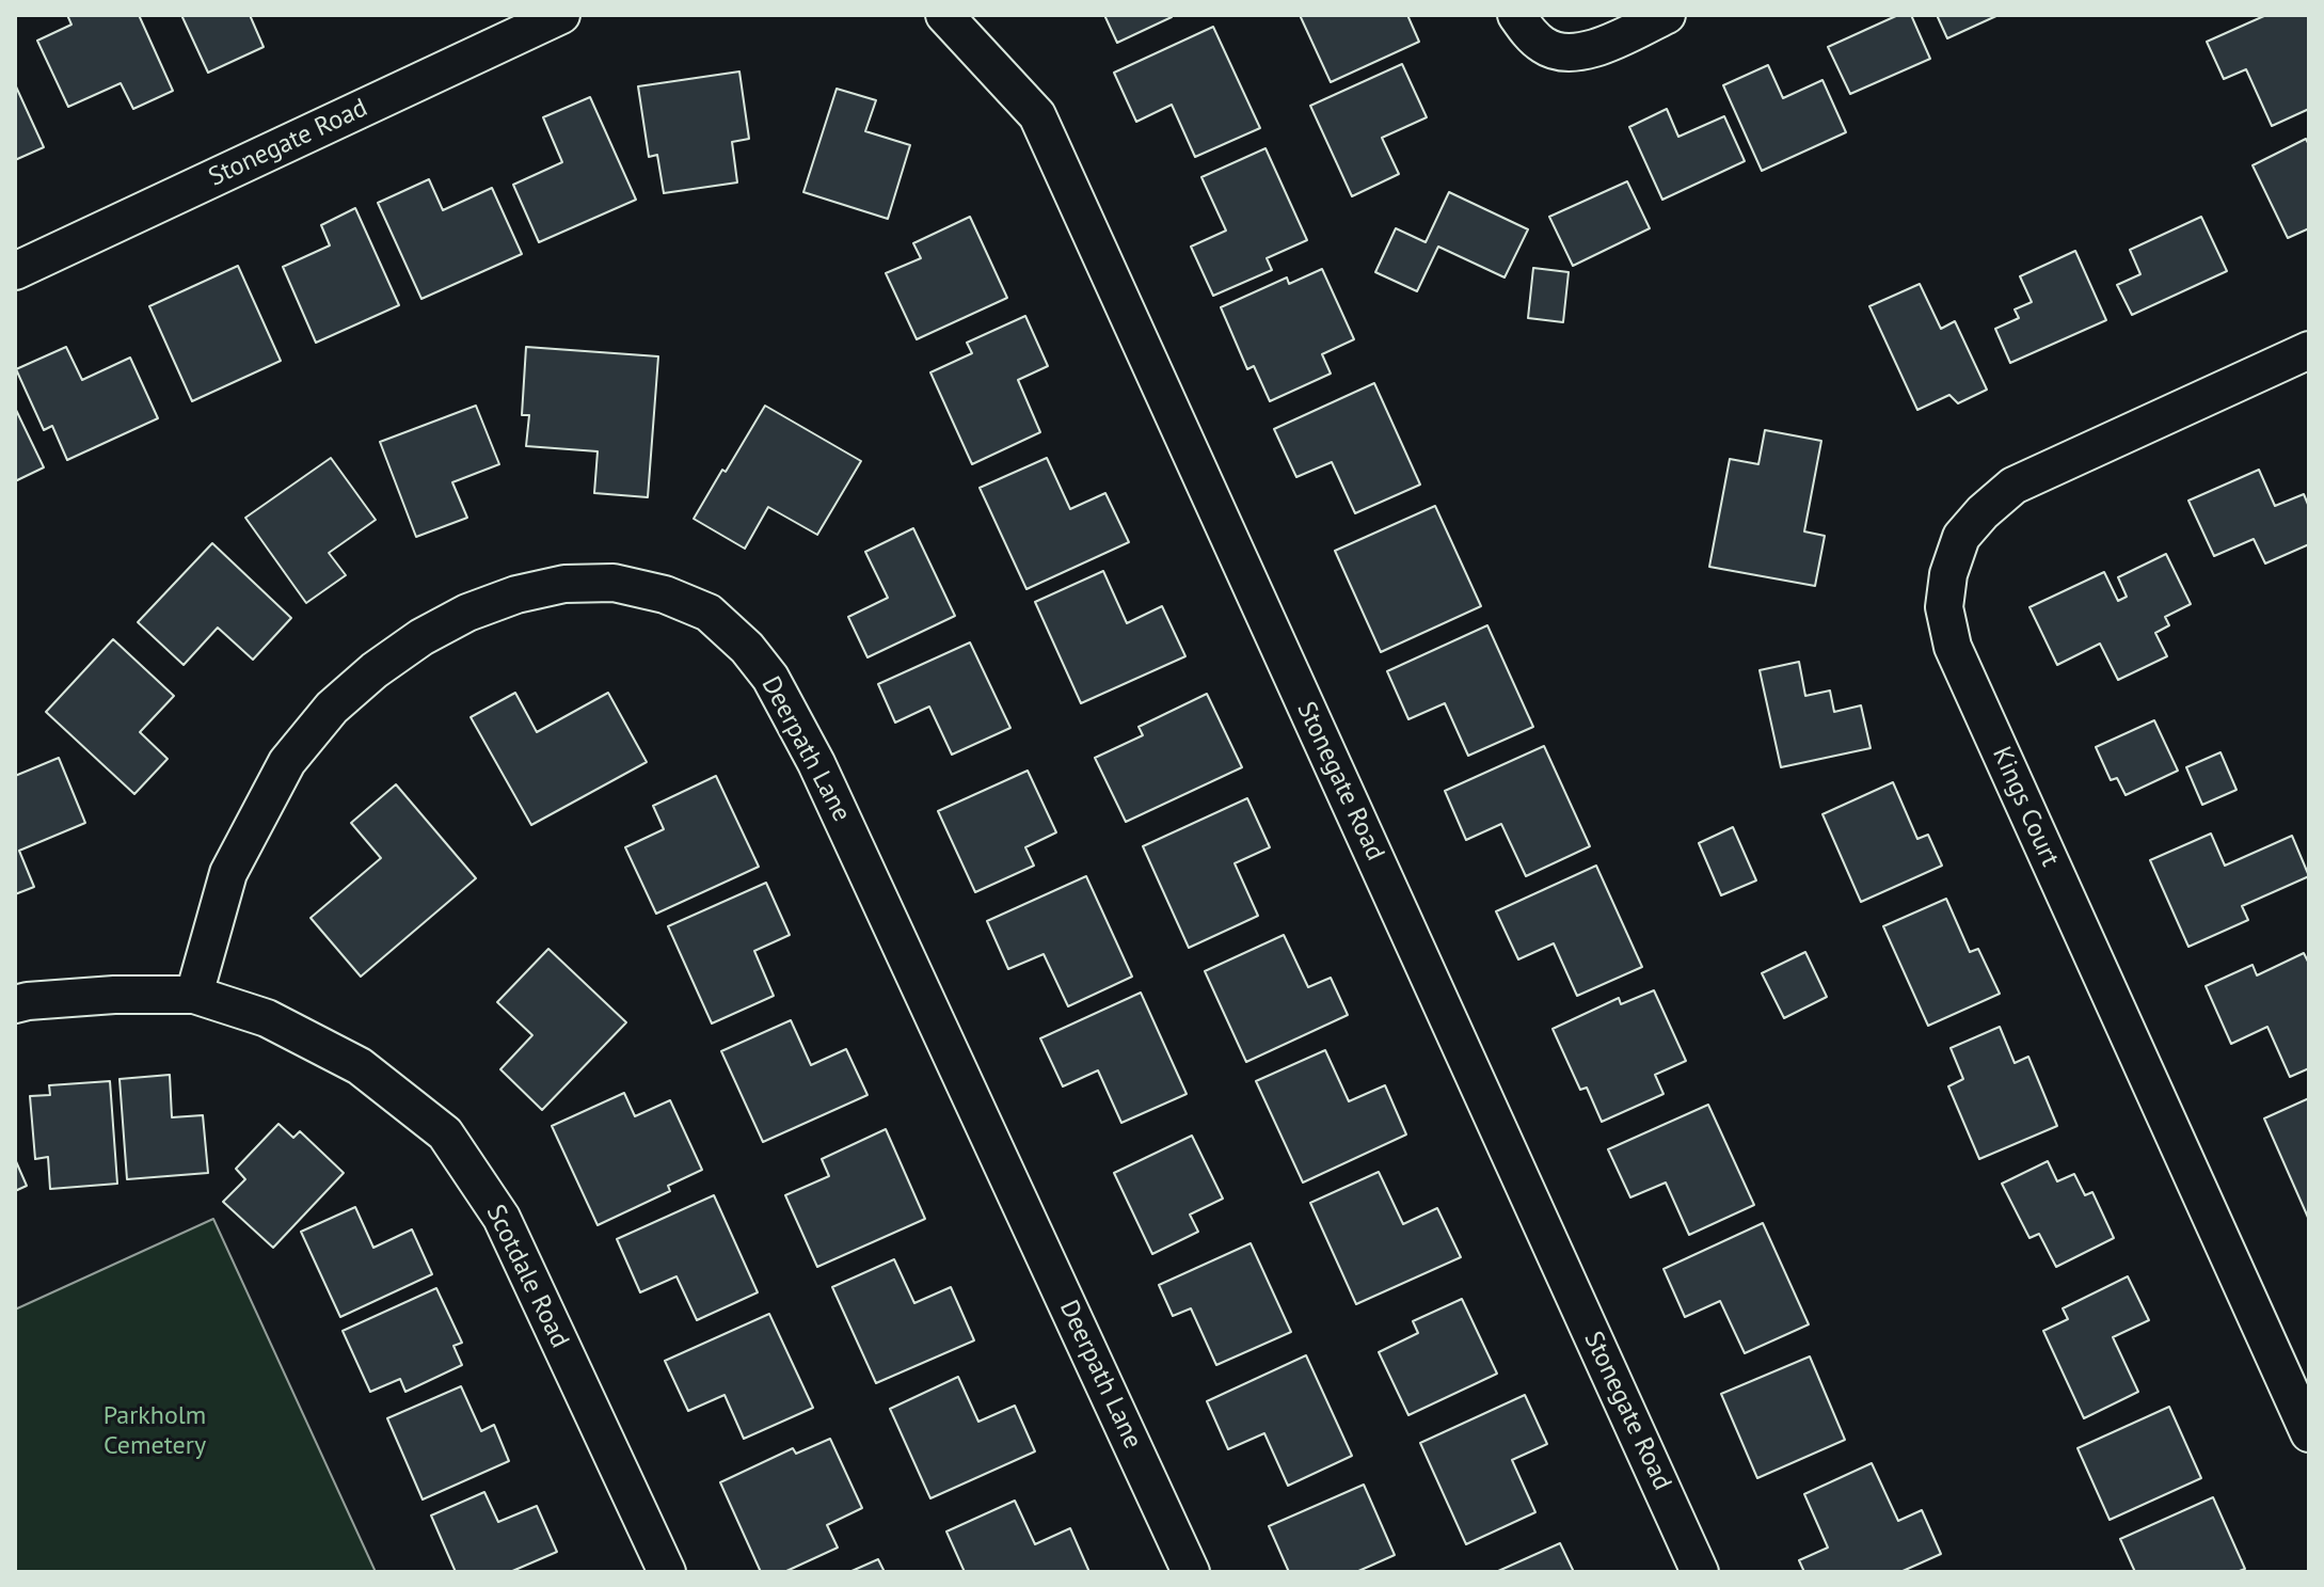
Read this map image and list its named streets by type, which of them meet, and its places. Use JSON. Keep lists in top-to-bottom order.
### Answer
{
  "streets": {
    "street": [
      "Stonegate Road",
      "Deerpath Lane",
      "Kings Court",
      "Scotdale Road"
    ]
  },
  "crossings": [
    ["Deerpath Lane", "Scotdale Road"]
  ],
  "parks": ["Parkholm Cemetery"]
}
